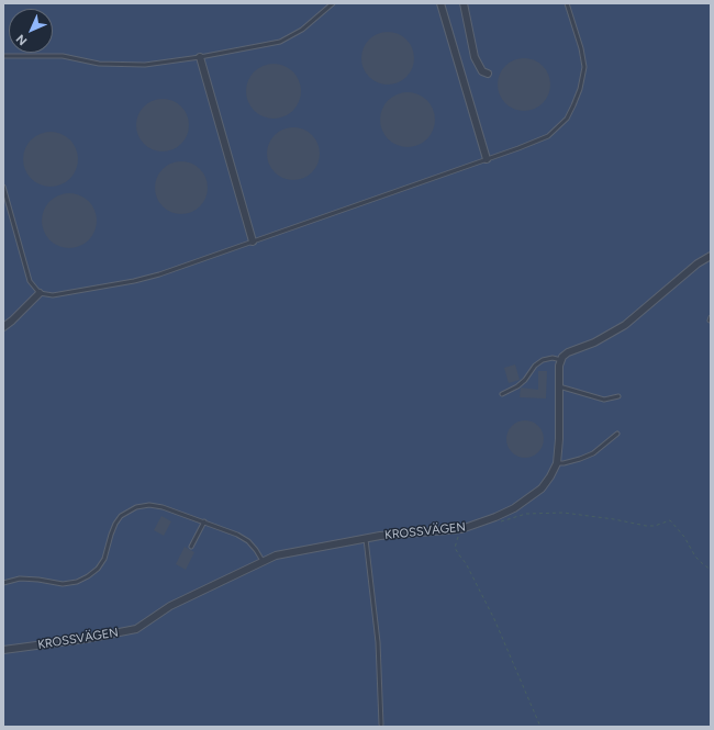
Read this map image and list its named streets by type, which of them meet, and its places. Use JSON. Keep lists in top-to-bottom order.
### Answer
{
  "streets": {
    "street": ["KROSSVÄGEN"]
  },
  "north": "bottom left"
}
